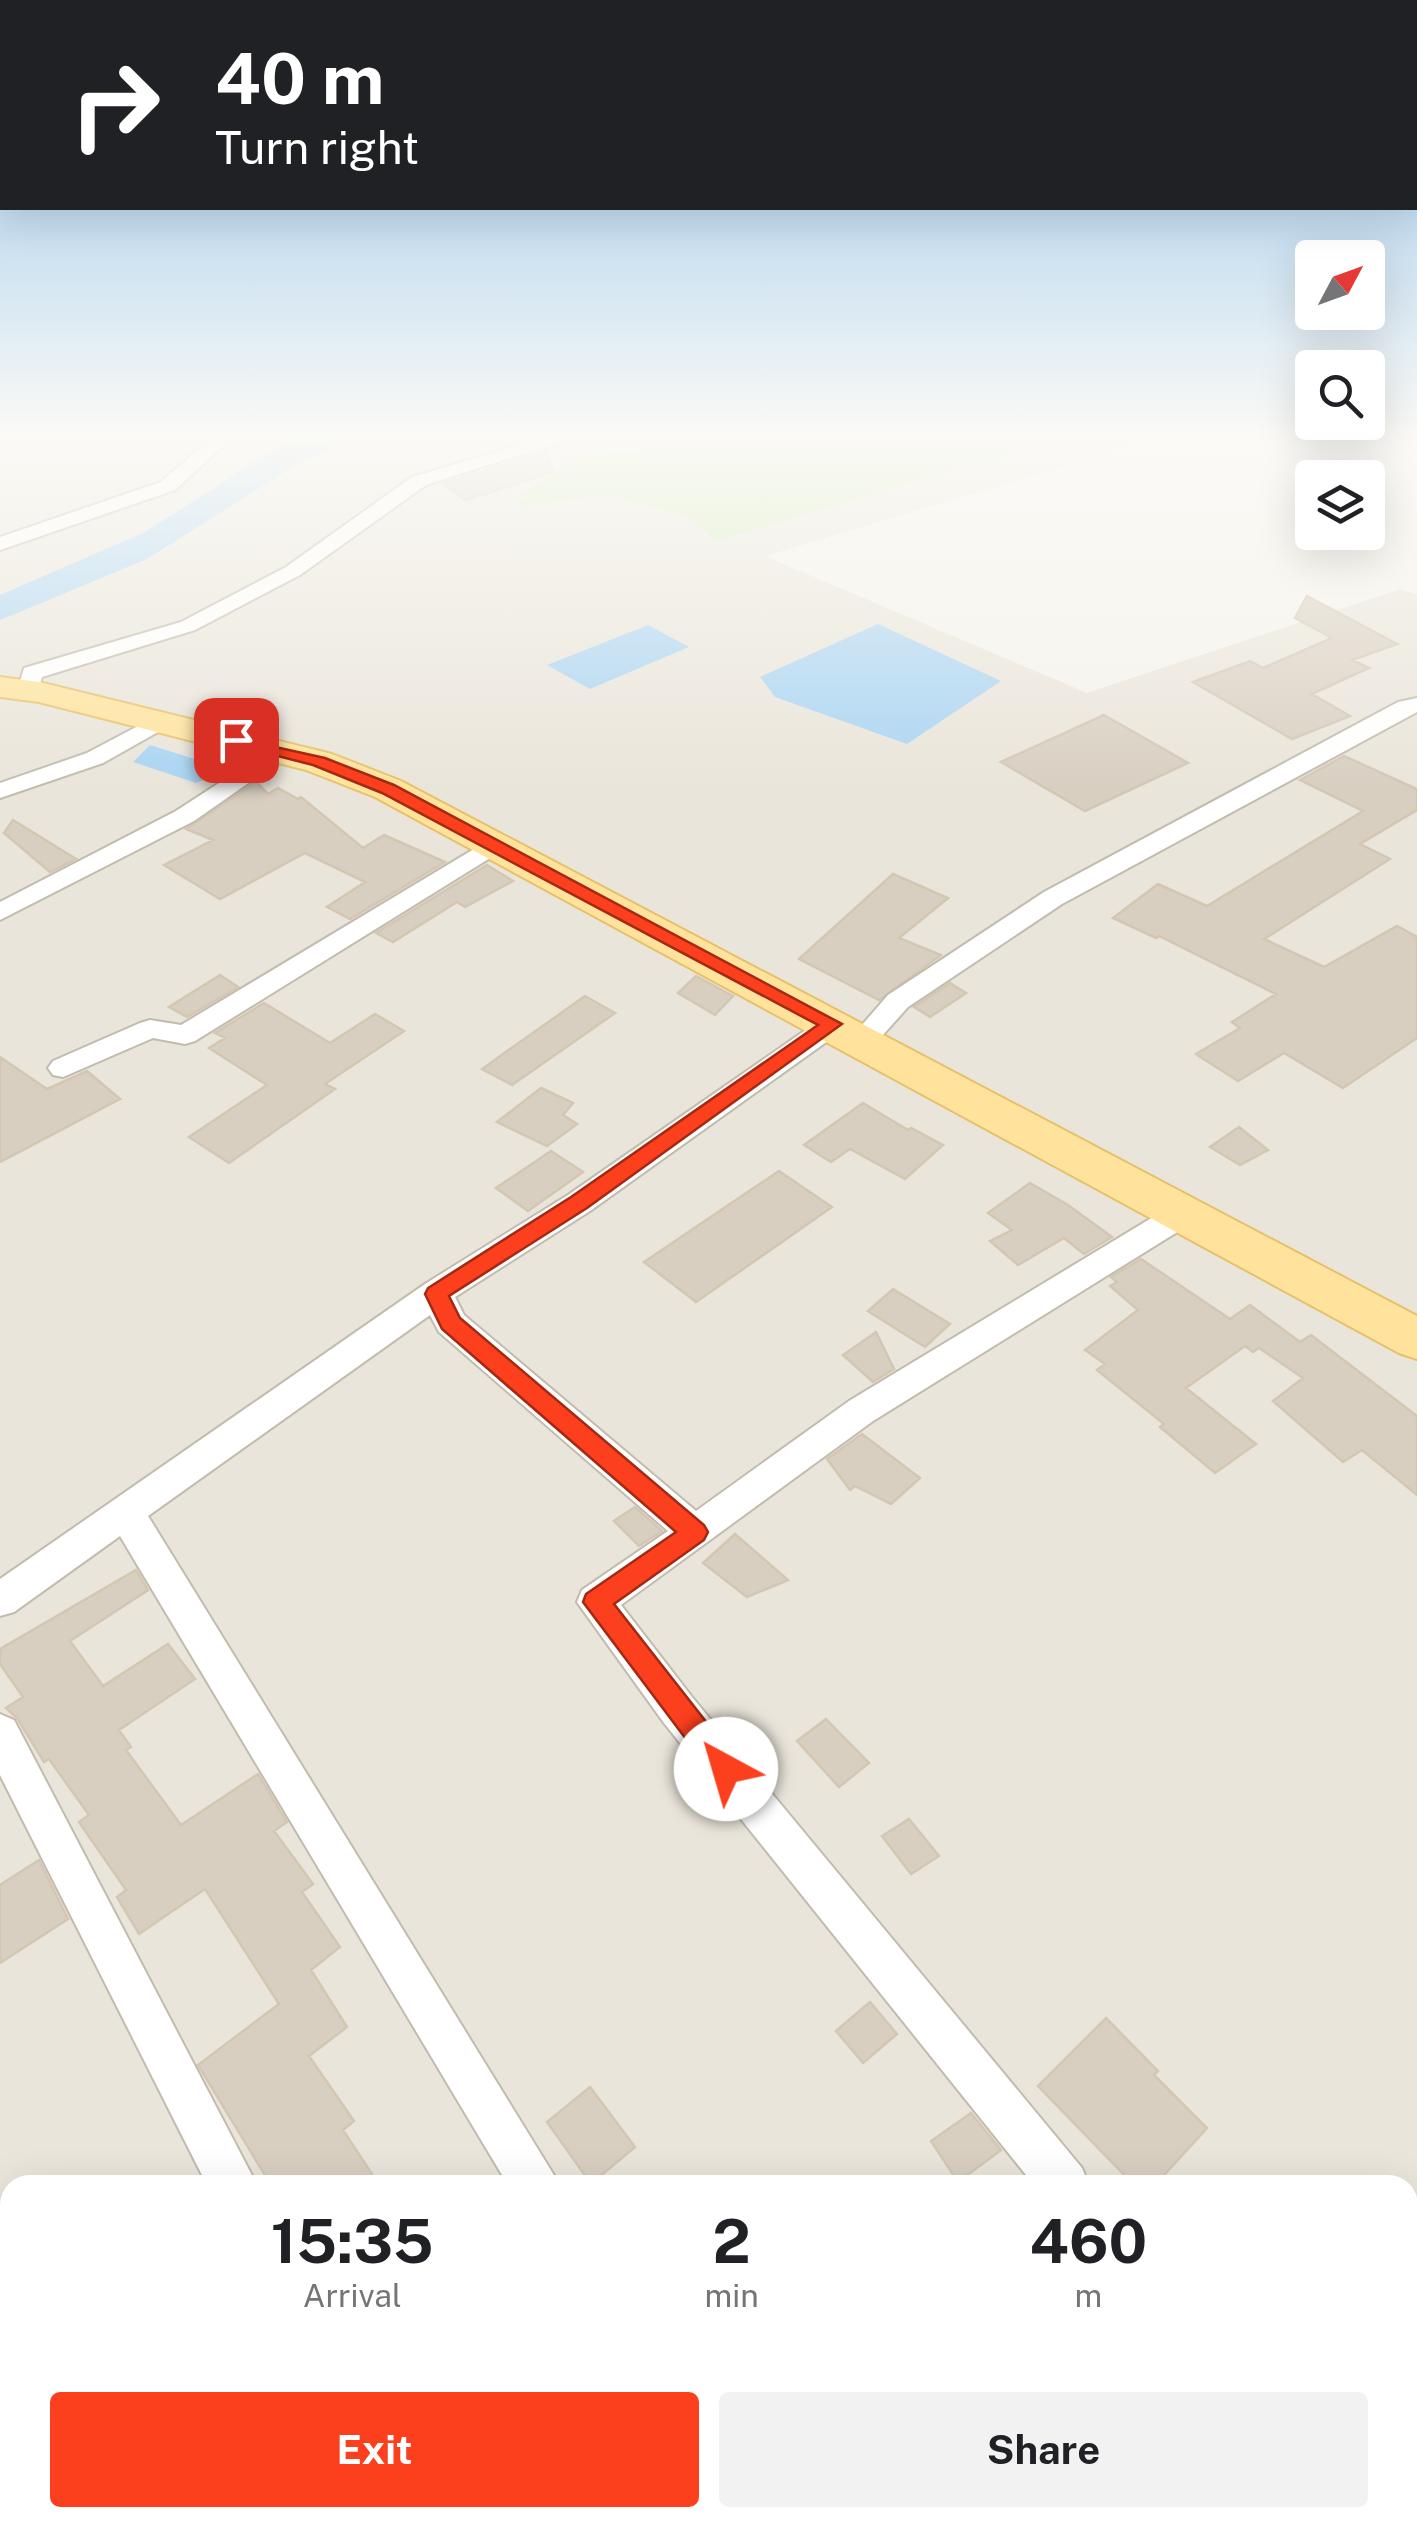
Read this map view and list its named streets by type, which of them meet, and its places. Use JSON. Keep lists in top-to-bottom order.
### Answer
{
  "north": "top right",
  "page": {
    "turn": ["40 m", "Turn right"],
    "eta": [
      "15:35",
      "Arrival",
      "2",
      "min",
      "460",
      "m"
    ],
    "buttons": ["Exit", "Share"]
  }
}
